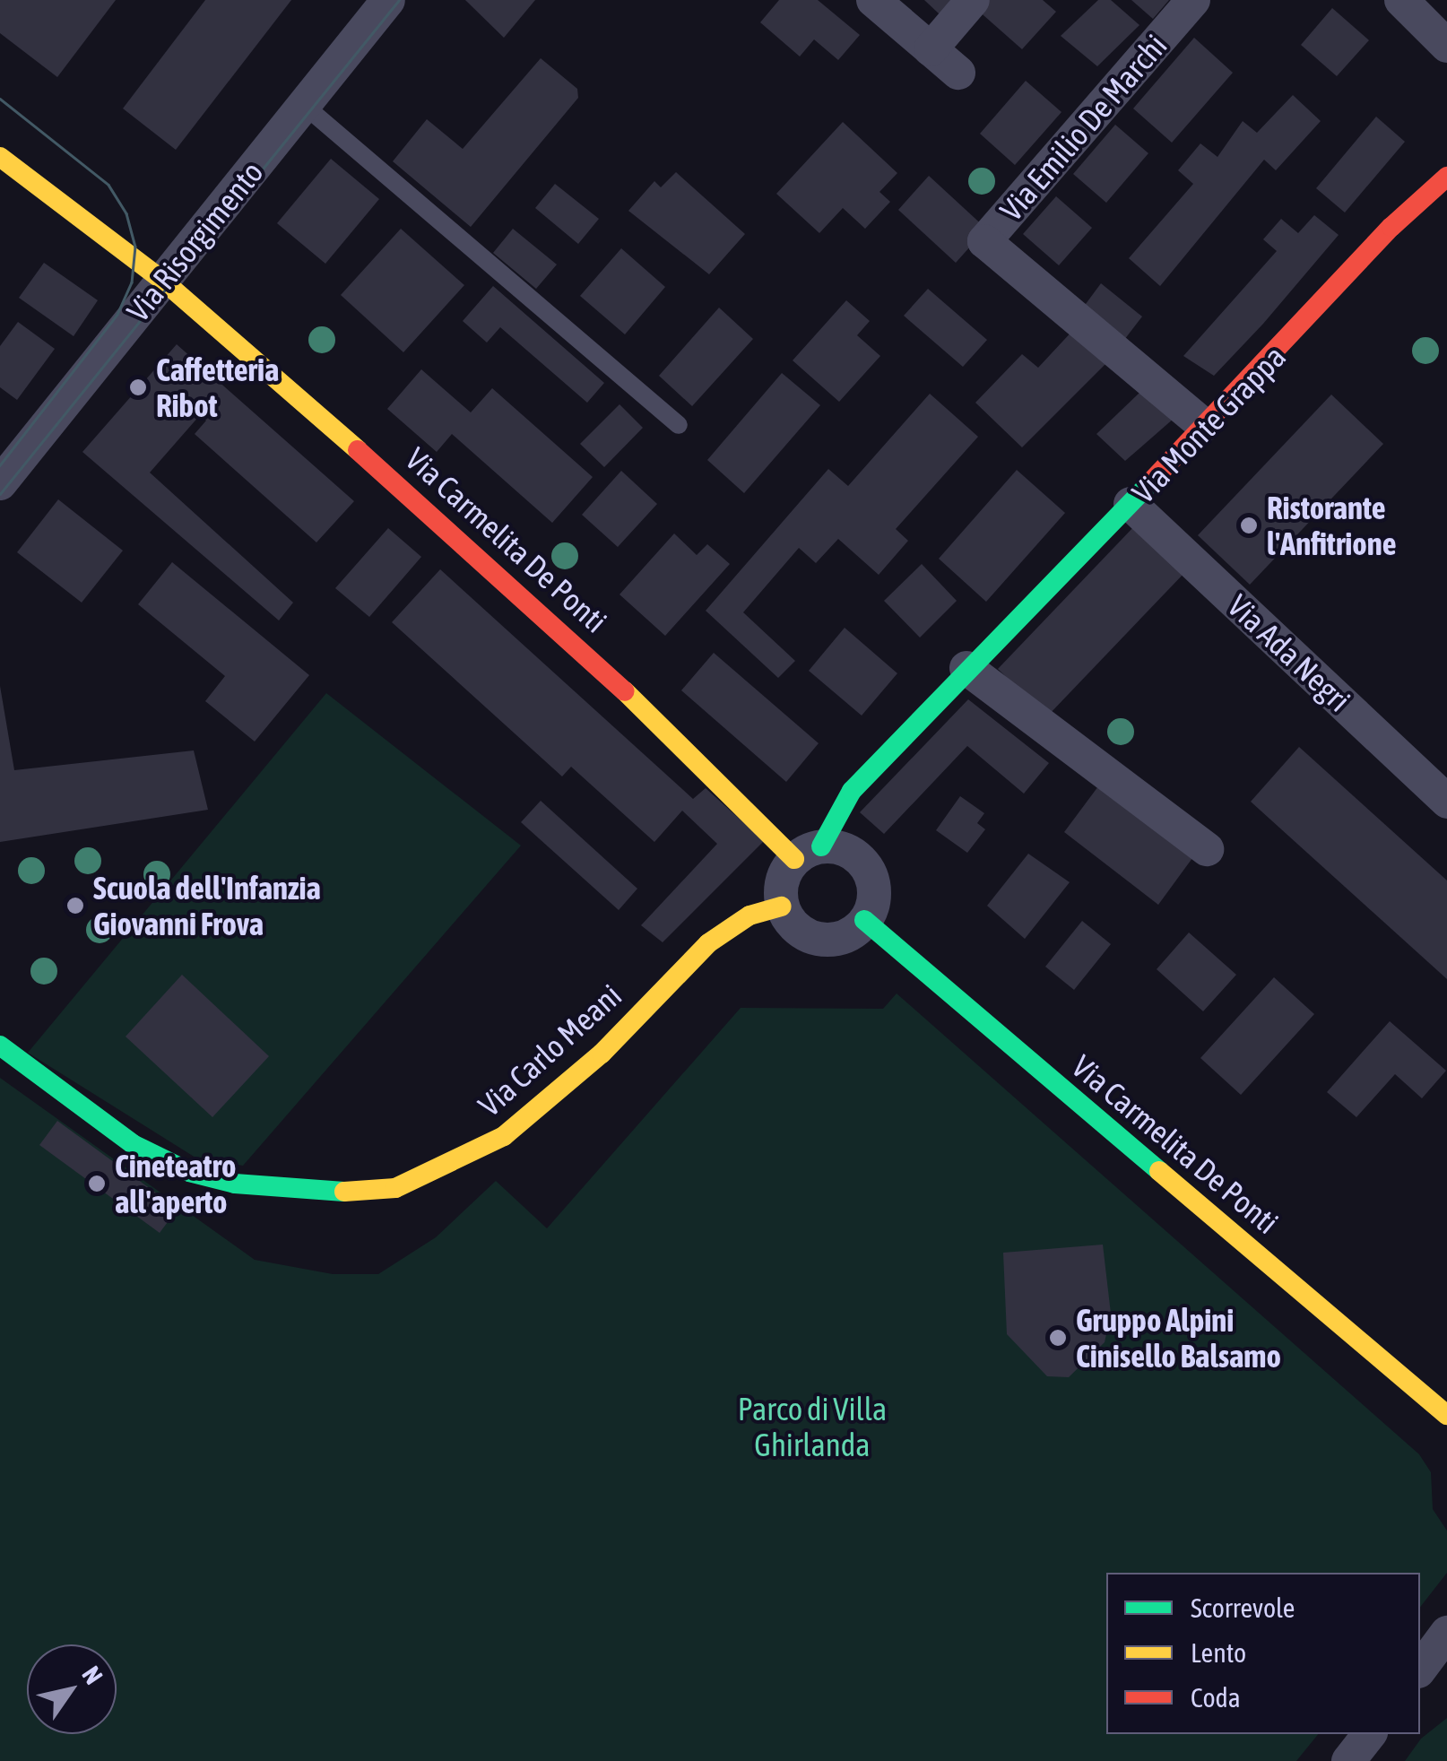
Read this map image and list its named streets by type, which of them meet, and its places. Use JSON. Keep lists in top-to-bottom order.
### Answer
{
  "streets": {
    "street": [
      "Via Emilio De Marchi",
      "Via Risorgimento",
      "Via Monte Grappa",
      "Via Carmelita De Ponti",
      "Via Ada Negri",
      "Via Carlo Meani"
    ]
  },
  "crossings": [
    ["Via Emilio De Marchi", "Via Monte Grappa"],
    ["Via Risorgimento", "Via Carmelita De Ponti"],
    ["Via Monte Grappa", "Via Carmelita De Ponti"],
    ["Via Monte Grappa", "Via Ada Negri"],
    ["Via Monte Grappa", "Via Carlo Meani"],
    ["Via Carmelita De Ponti", "Via Carlo Meani"]
  ],
  "parks": ["Parco di Villa Ghirlanda"],
  "places": [
    "Caffetteria Ribot",
    "Ristorante l'Anfitrione",
    "Scuola dell'Infanzia Giovanni Frova",
    "Cineteatro all'aperto",
    "Gruppo Alpini Cinisello Balsamo"
  ],
  "legend": ["Scorrevole", "Lento", "Coda"],
  "north": "top right"
}
